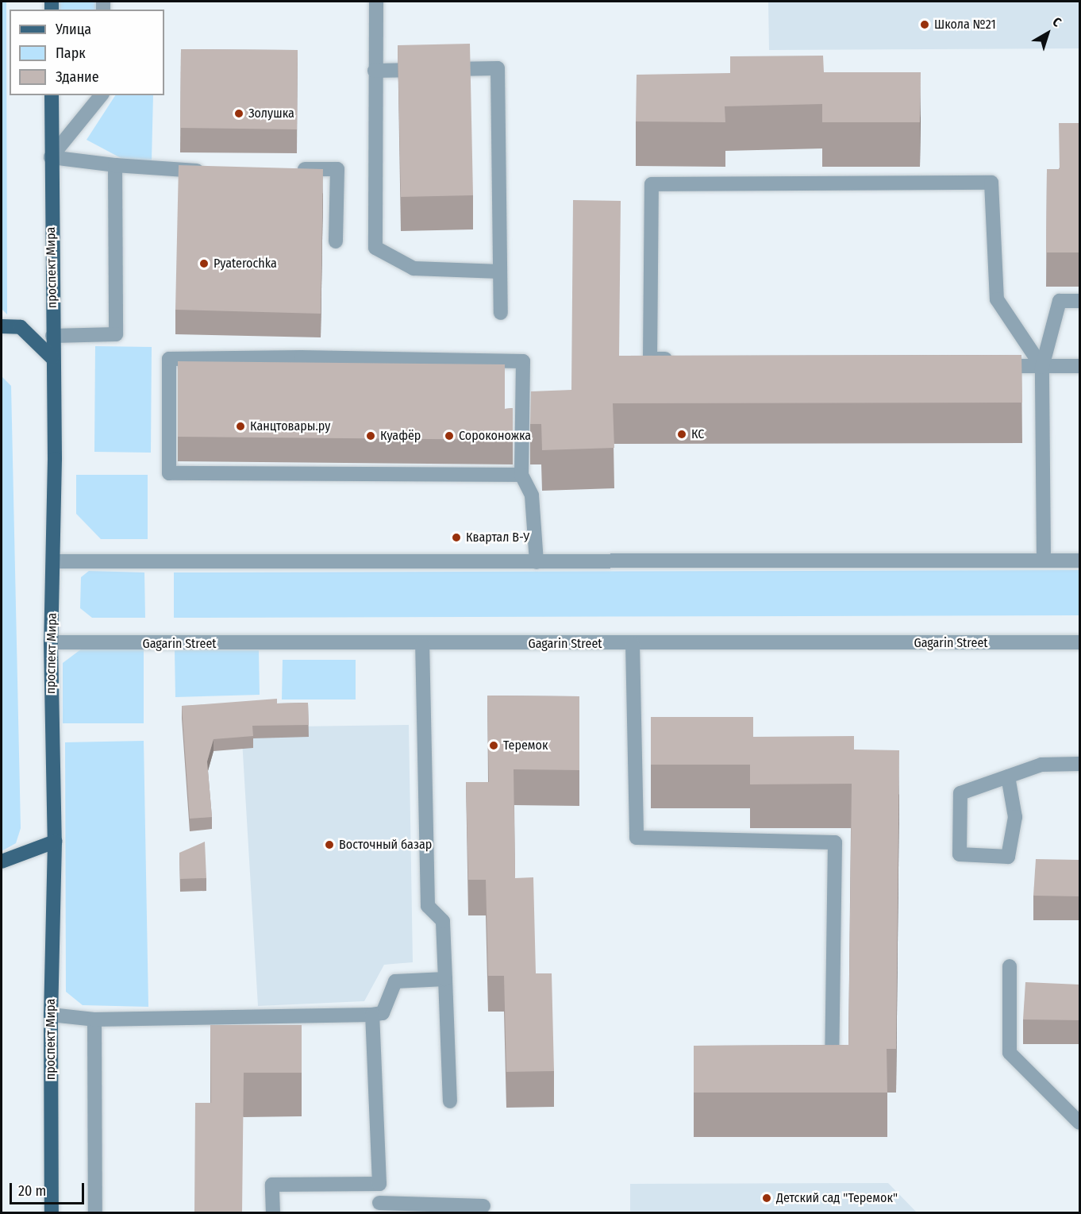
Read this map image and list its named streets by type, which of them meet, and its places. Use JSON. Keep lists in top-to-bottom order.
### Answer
{
  "streets": {
    "main road": ["проспект Мира"],
    "street": ["Gagarin Street"]
  },
  "crossings": [
    ["проспект Мира", "Gagarin Street"]
  ],
  "places": [
    "Школа №21",
    "Золушка",
    "Pyaterochka",
    "Канцтовары.ру",
    "КС",
    "Куафёр",
    "Сороконожка",
    "Квартал В-У",
    "Теремок",
    "Восточный базар",
    "Детский сад \"Теремок\""
  ],
  "legend": ["Улица", "Парк", "Здание"],
  "scale_bar": "20 m",
  "north": "top right"
}
